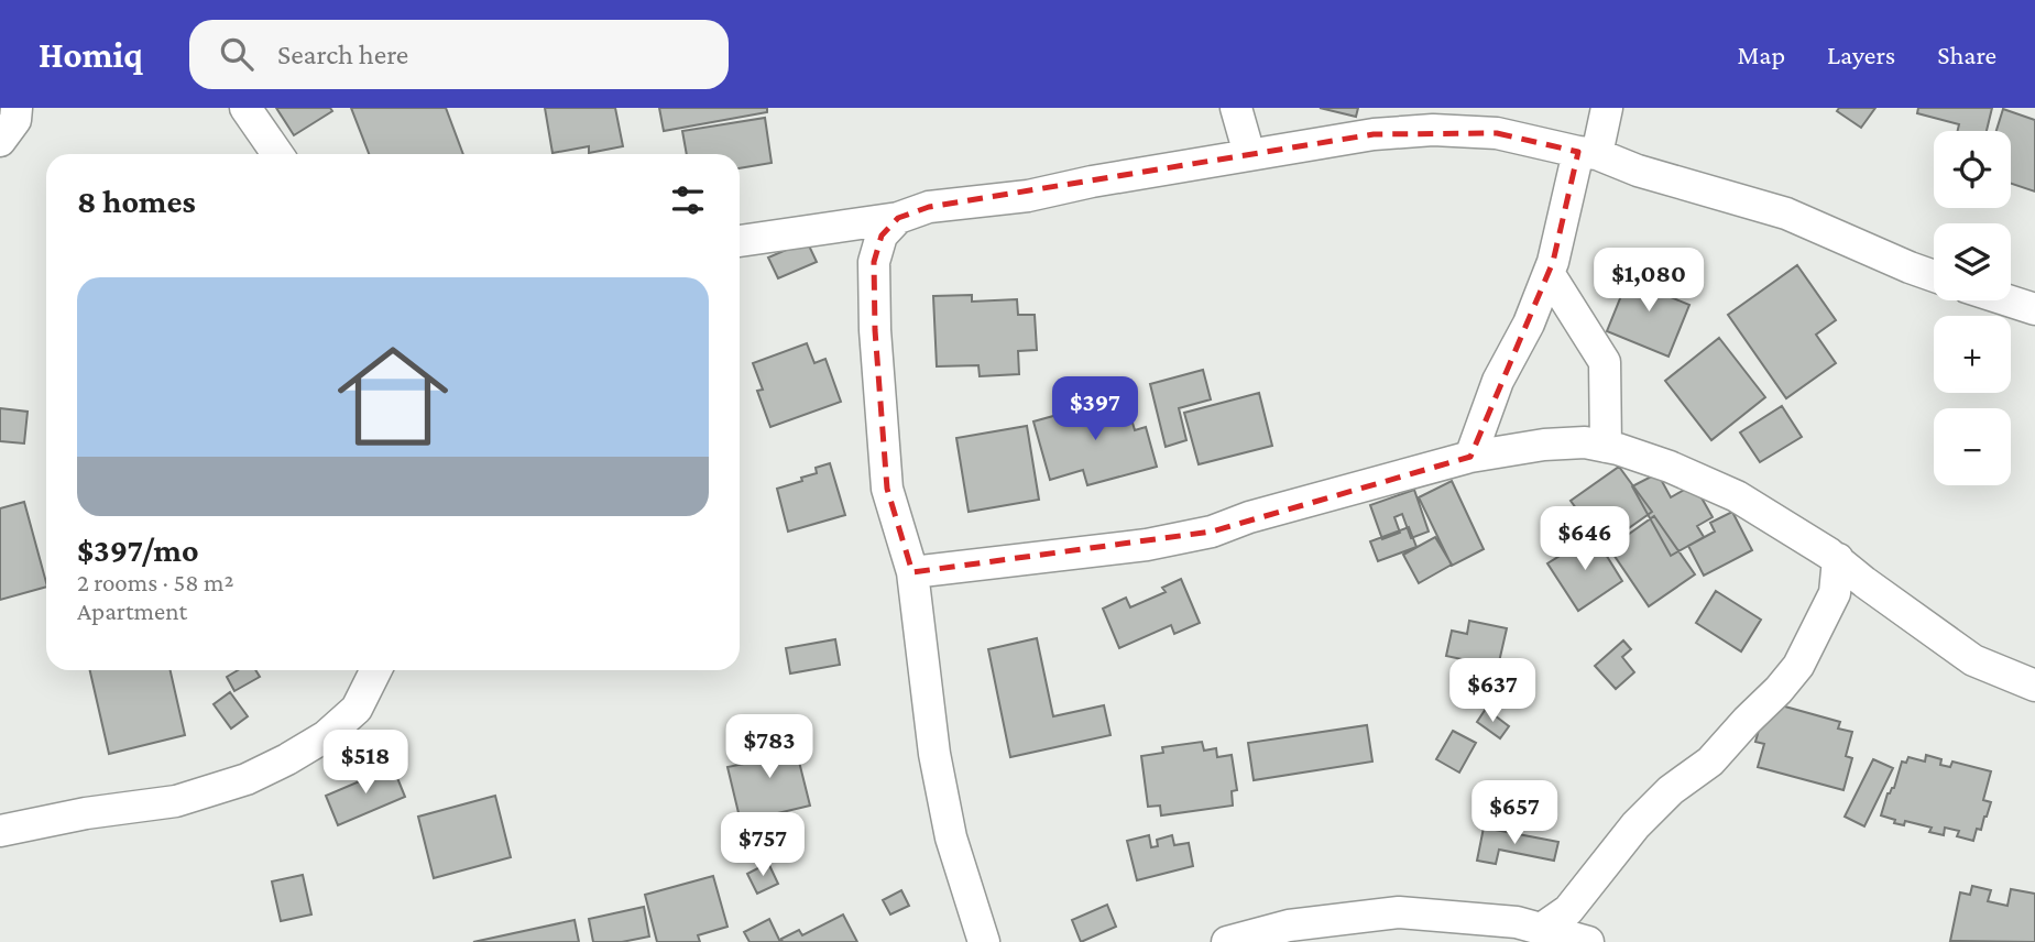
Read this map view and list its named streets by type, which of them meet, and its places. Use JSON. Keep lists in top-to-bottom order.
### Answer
{
  "page": {
    "header": "Homiq",
    "search": "Search here",
    "nav": ["Map", "Layers", "Share"],
    "map_buttons": ["+", "−"],
    "heading": "8 homes",
    "list": [
      {
        "name": "$397/mo",
        "note": "2 rooms · 58 m² · Apartment"
      }
    ],
    "price": [
      "$1,080",
      "$397",
      "$646",
      "$637",
      "$783",
      "$518",
      "$657",
      "$757"
    ]
  }
}
